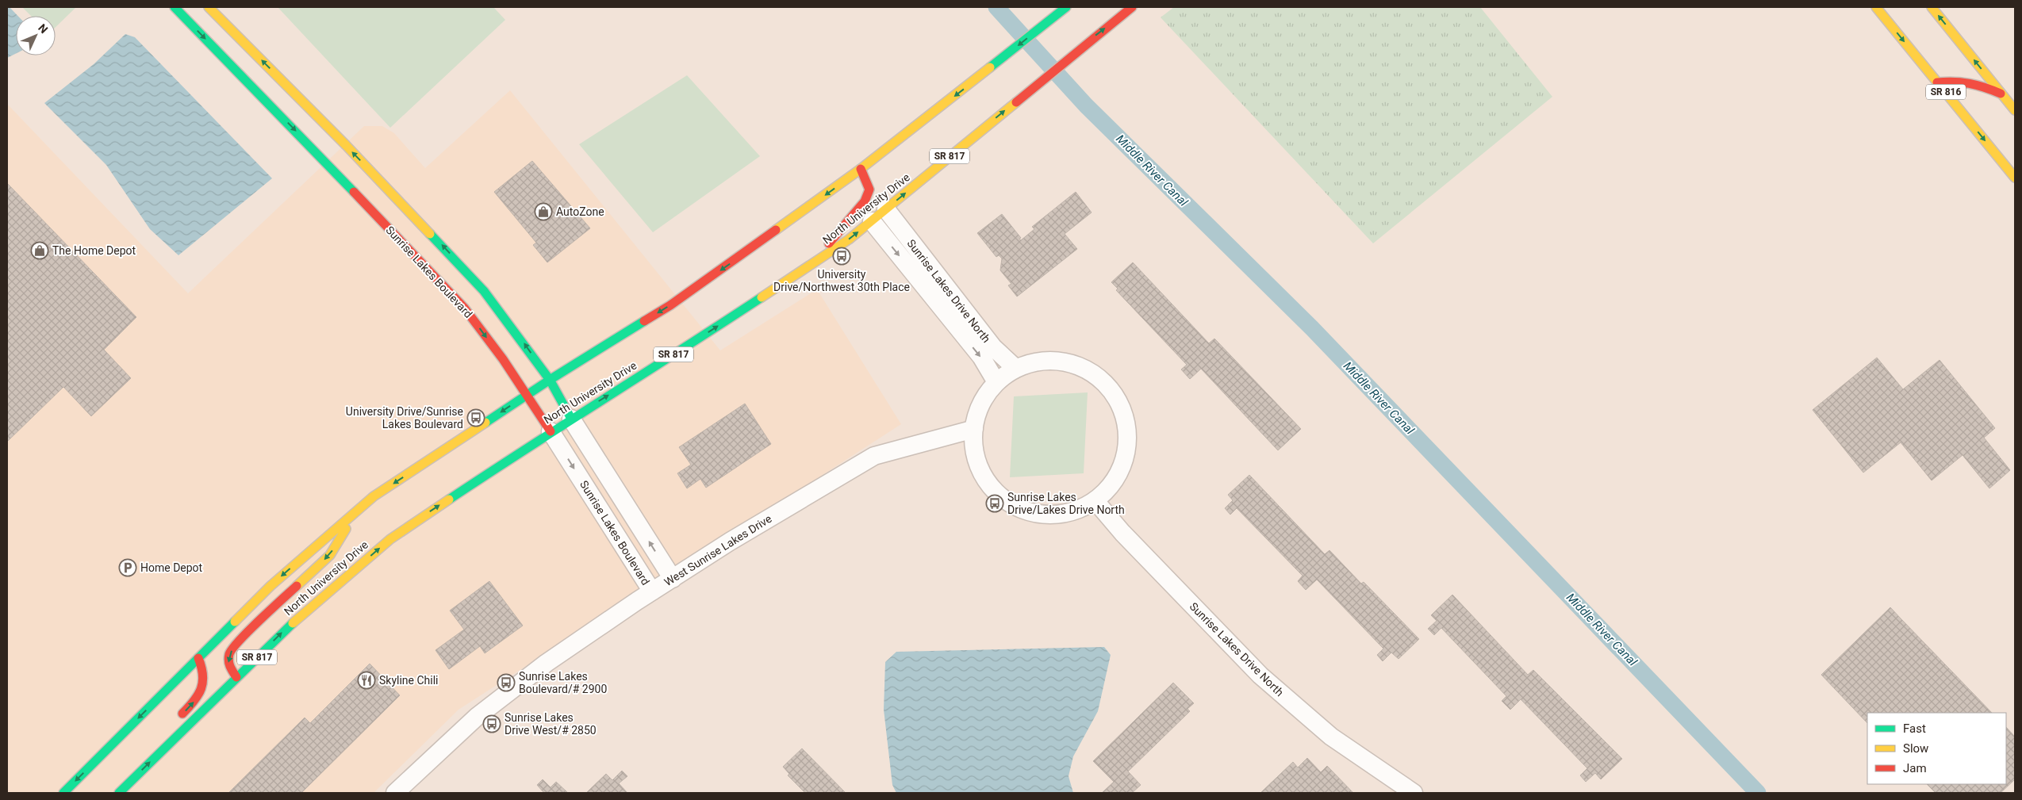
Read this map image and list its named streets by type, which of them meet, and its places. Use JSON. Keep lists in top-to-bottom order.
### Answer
{
  "streets": {
    "main road": [
      "SR 816",
      "SR 817",
      "North University Drive",
      "Sunrise Lakes Boulevard"
    ],
    "street": ["Sunrise Lakes Drive North", "West Sunrise Lakes Drive"]
  },
  "crossings": [
    ["North University Drive", "Sunrise Lakes Boulevard"],
    ["North University Drive", "Sunrise Lakes Drive North"],
    ["Sunrise Lakes Boulevard", "West Sunrise Lakes Drive"]
  ],
  "water": ["Middle River Canal"],
  "places": {
    "shop": ["AutoZone", "The Home Depot"],
    "bus stop": [
      "University Drive/Northwest 30th Place",
      "University Drive/Sunrise Lakes Boulevard",
      "Sunrise Lakes Drive/Lakes Drive North",
      "Sunrise Lakes Boulevard/# 2900",
      "Sunrise Lakes Drive West/# 2850"
    ],
    "parking": ["Home Depot"],
    "restaurant": ["Skyline Chili"]
  },
  "legend": ["Fast", "Slow", "Jam"],
  "north": "top right"
}
